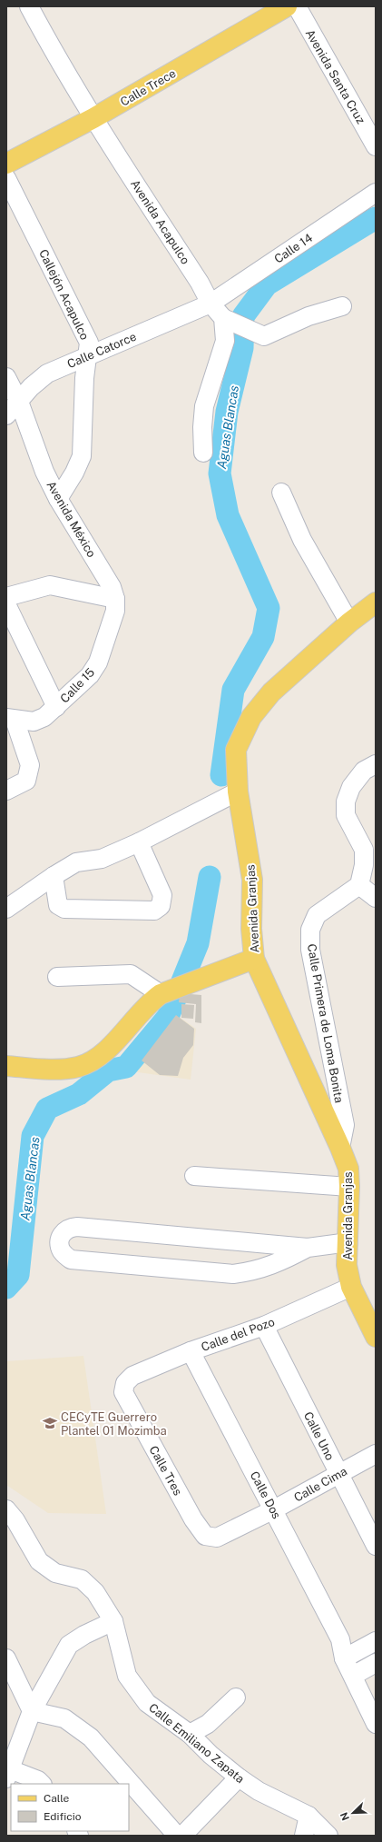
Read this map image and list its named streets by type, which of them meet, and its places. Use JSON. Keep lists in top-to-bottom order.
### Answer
{
  "streets": {
    "main road": ["Calle Trece", "Avenida Granjas"],
    "street": [
      "Avenida Santa Cruz",
      "Avenida Acapulco",
      "Calle 14",
      "Callejón Acapulco",
      "Calle Catorce",
      "Avenida México",
      "Calle 15",
      "Calle Primera de Loma Bonita",
      "Calle del Pozo",
      "Calle Uno",
      "Calle Tres",
      "Calle Cima",
      "Calle Dos",
      "Calle Emiliano Zapata"
    ]
  },
  "crossings": [
    ["Calle Trece", "Avenida Acapulco"],
    ["Avenida Acapulco", "Calle 14"],
    ["Avenida Acapulco", "Calle Catorce"],
    ["Calle 14", "Calle Catorce"],
    ["Callejón Acapulco", "Calle Catorce"],
    ["Callejón Acapulco", "Avenida México"],
    ["Calle Catorce", "Avenida México"],
    ["Avenida México", "Calle 15"],
    ["Avenida Granjas", "Calle Primera de Loma Bonita"],
    ["Avenida Granjas", "Calle del Pozo"],
    ["Calle del Pozo", "Calle Uno"],
    ["Calle del Pozo", "Calle Tres"],
    ["Calle del Pozo", "Calle Dos"],
    ["Calle Uno", "Calle Cima"],
    ["Calle Tres", "Calle Cima"],
    ["Calle Cima", "Calle Dos"]
  ],
  "water": ["Aguas Blancas"],
  "places": {
    "school or university": ["CECyTE Guerrero Plantel 01 Mozimba"]
  },
  "legend": ["Calle", "Edificio"],
  "north": "bottom left"
}
